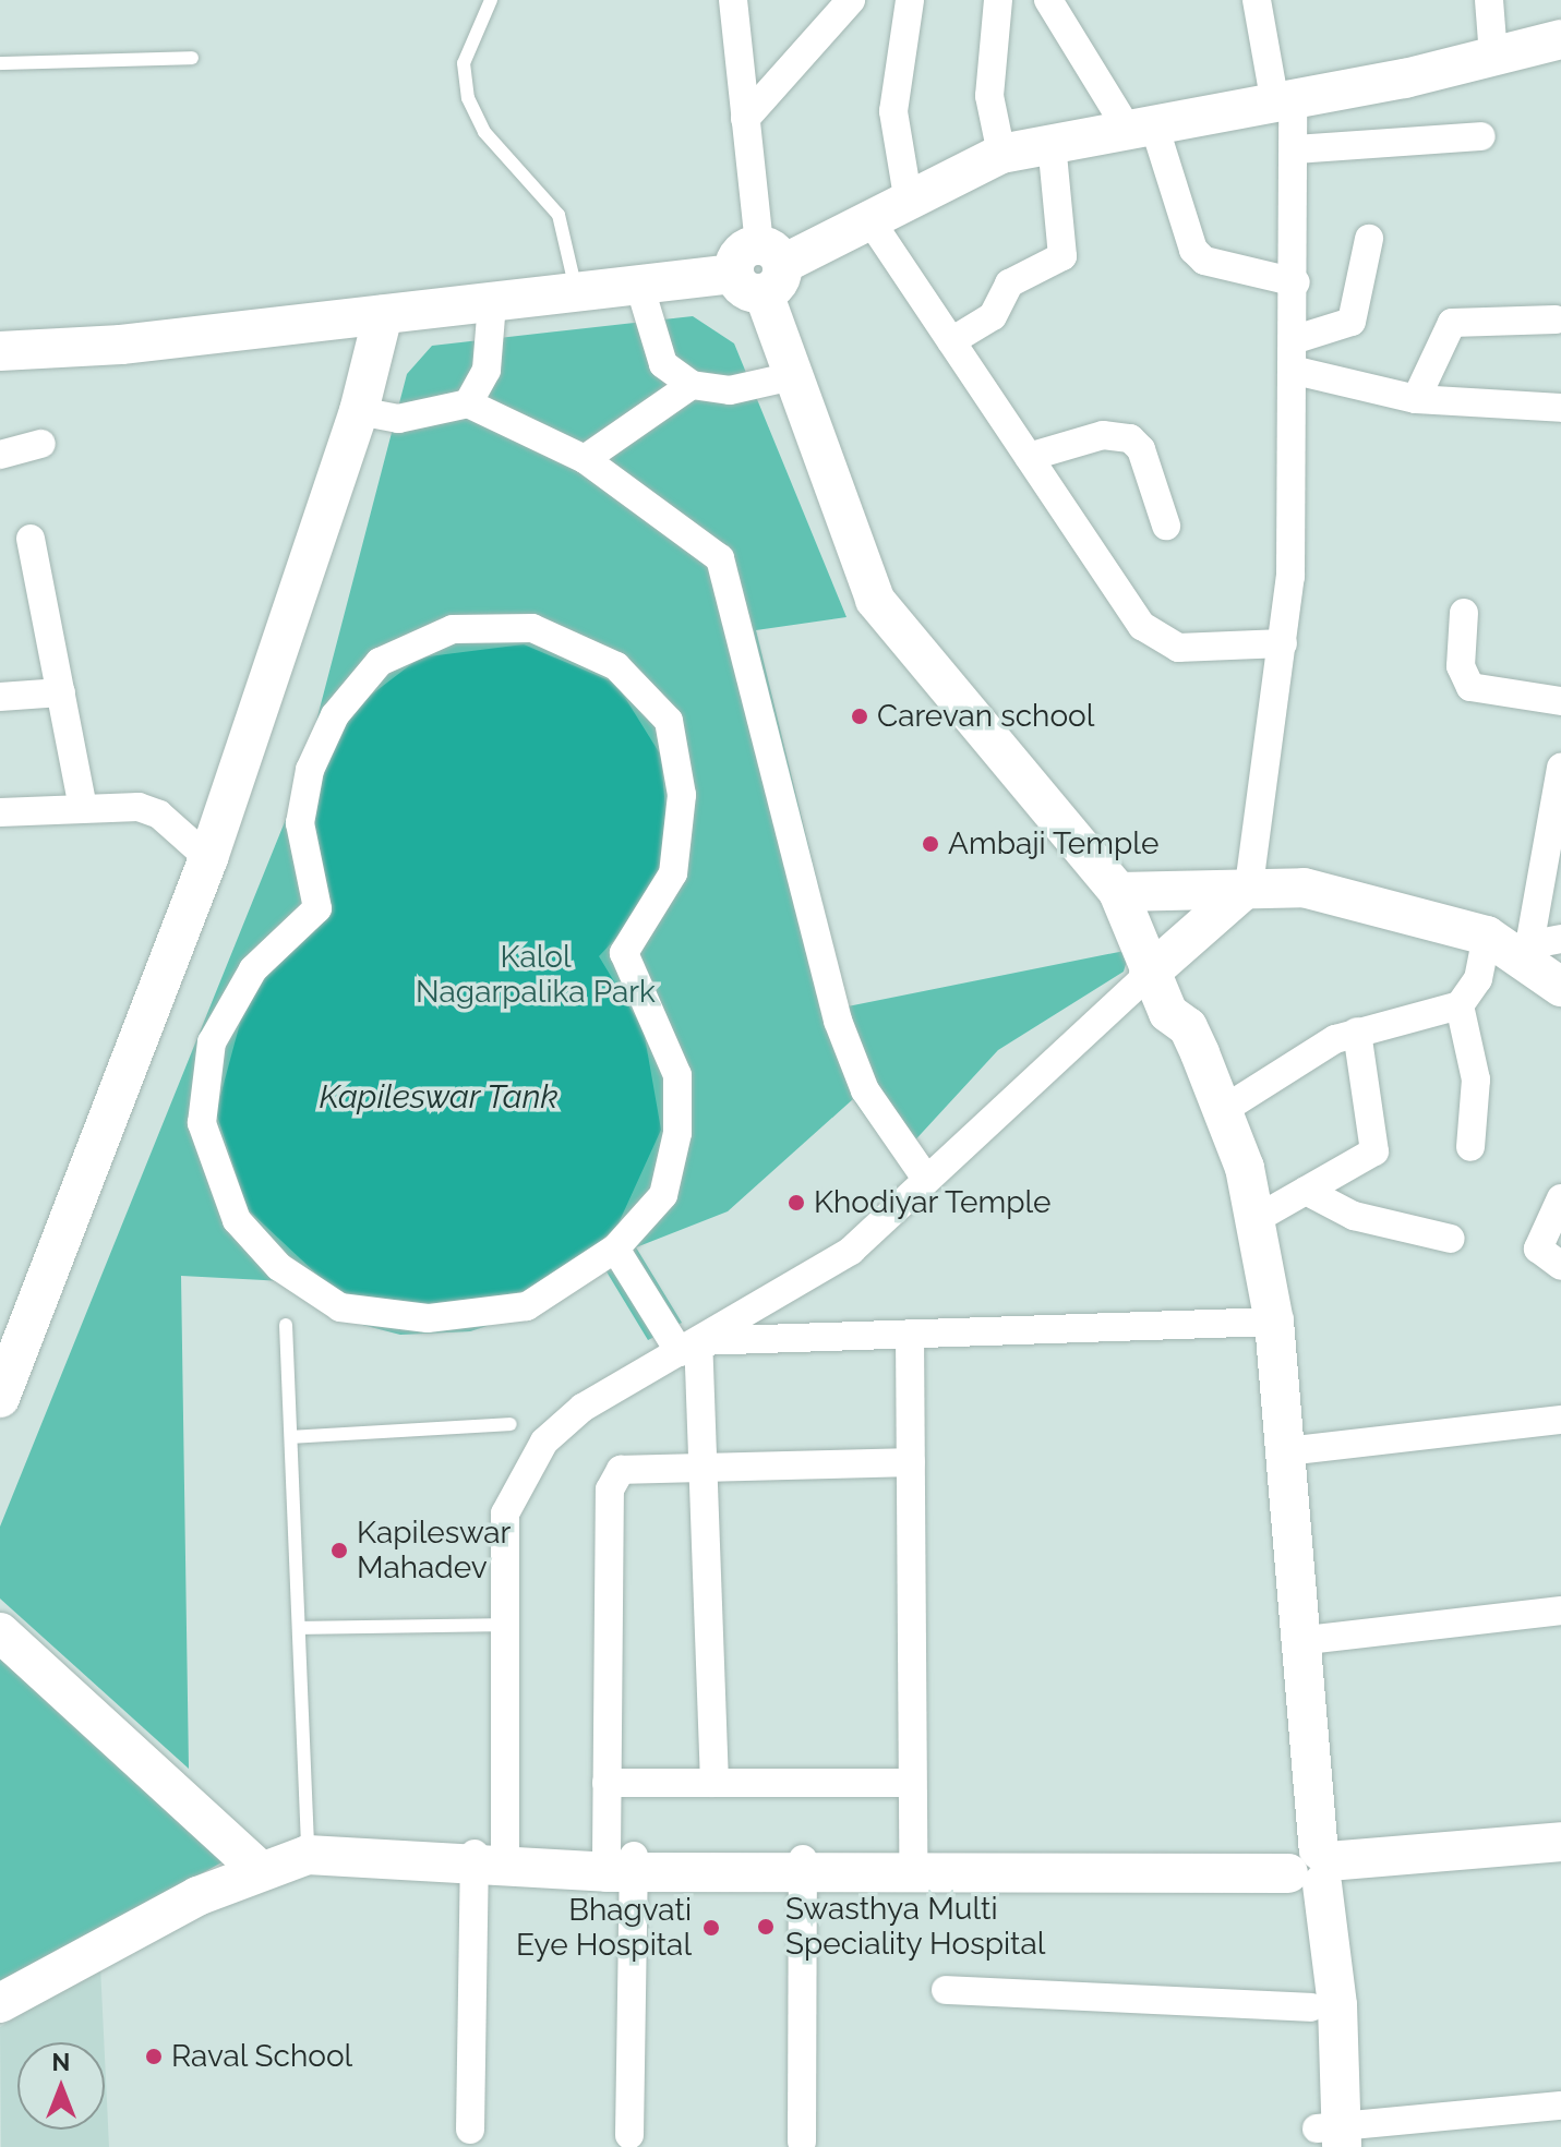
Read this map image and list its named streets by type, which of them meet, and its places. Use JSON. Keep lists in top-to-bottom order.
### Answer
{
  "water": ["Kapileswar Tank"],
  "parks": ["Kalol Nagarpalika Park"],
  "places": [
    "Carevan school",
    "Ambaji Temple",
    "Khodiyar Temple",
    "Kapileswar Mahadev",
    "Swasthya Multi Speciality Hospital",
    "Bhagvati Eye Hospital",
    "Raval School"
  ],
  "north": "top"
}
